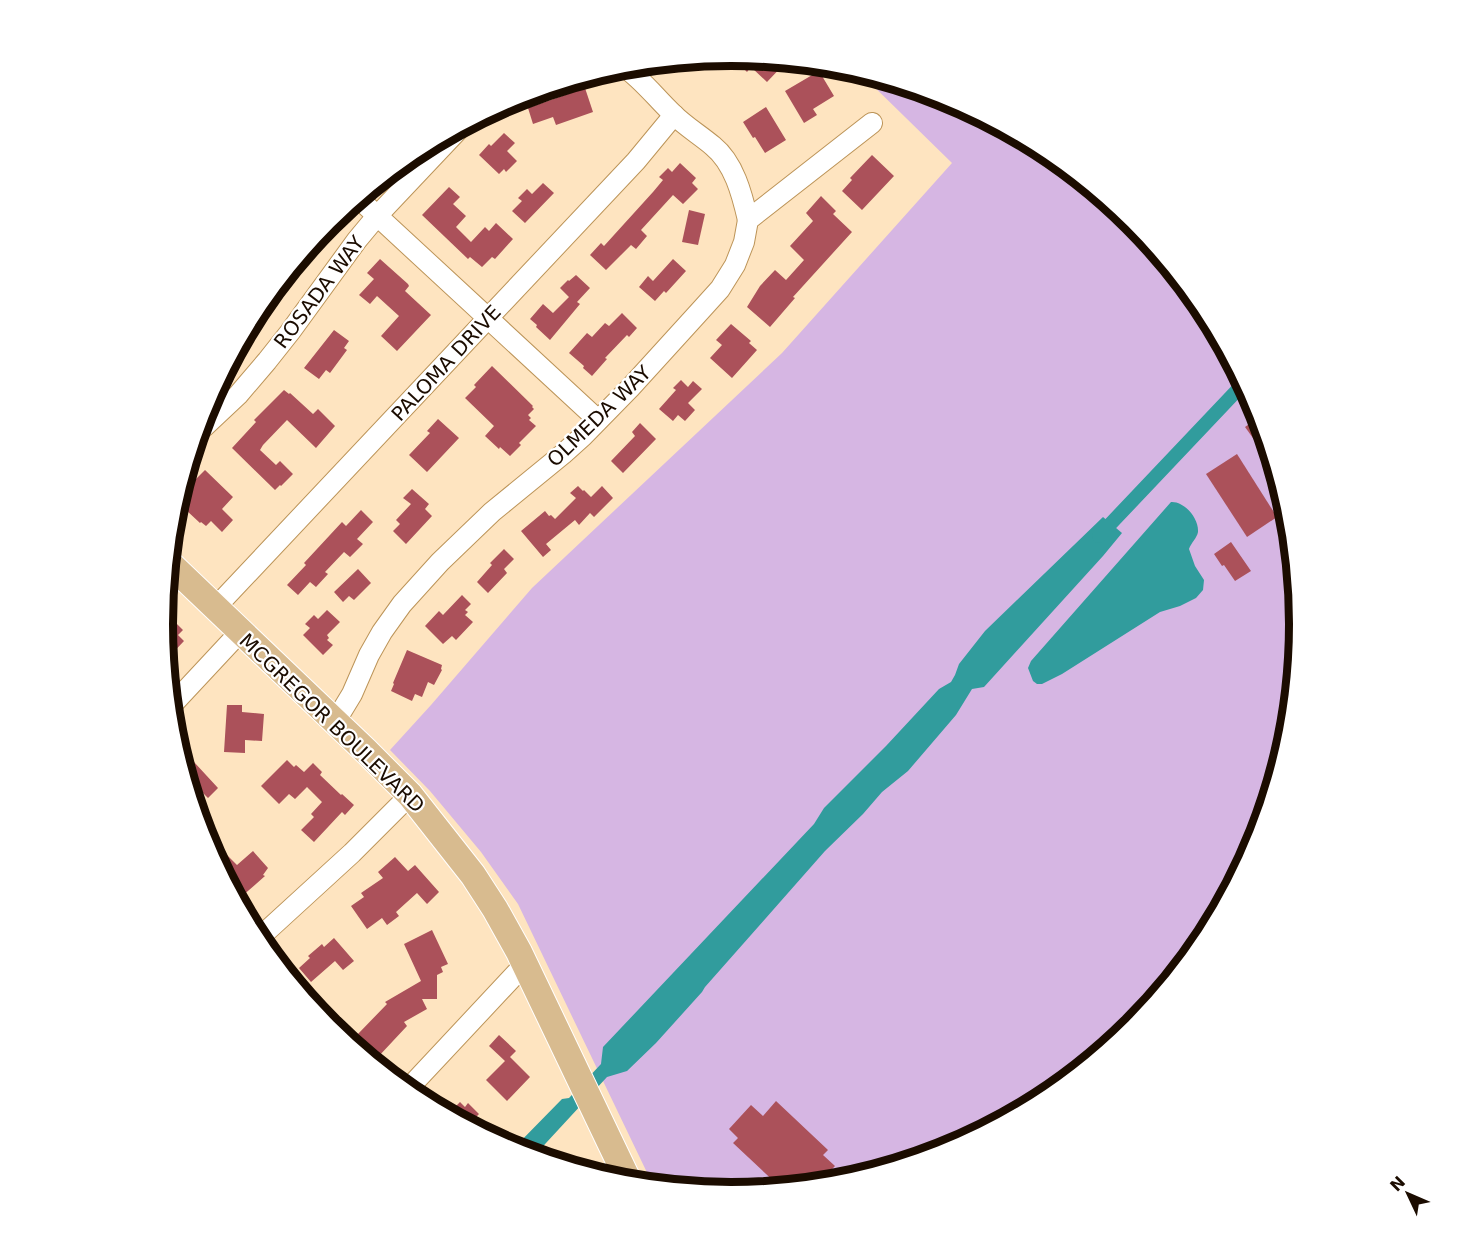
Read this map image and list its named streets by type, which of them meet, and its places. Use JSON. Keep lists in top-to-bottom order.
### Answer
{
  "streets": {
    "main road": ["MCGREGOR BOULEVARD"],
    "street": ["ROSADA WAY", "PALOMA DRIVE", "OLMEDA WAY"]
  },
  "crossings": [
    ["PALOMA DRIVE", "MCGREGOR BOULEVARD"],
    ["OLMEDA WAY", "MCGREGOR BOULEVARD"]
  ],
  "north": "top left"
}
